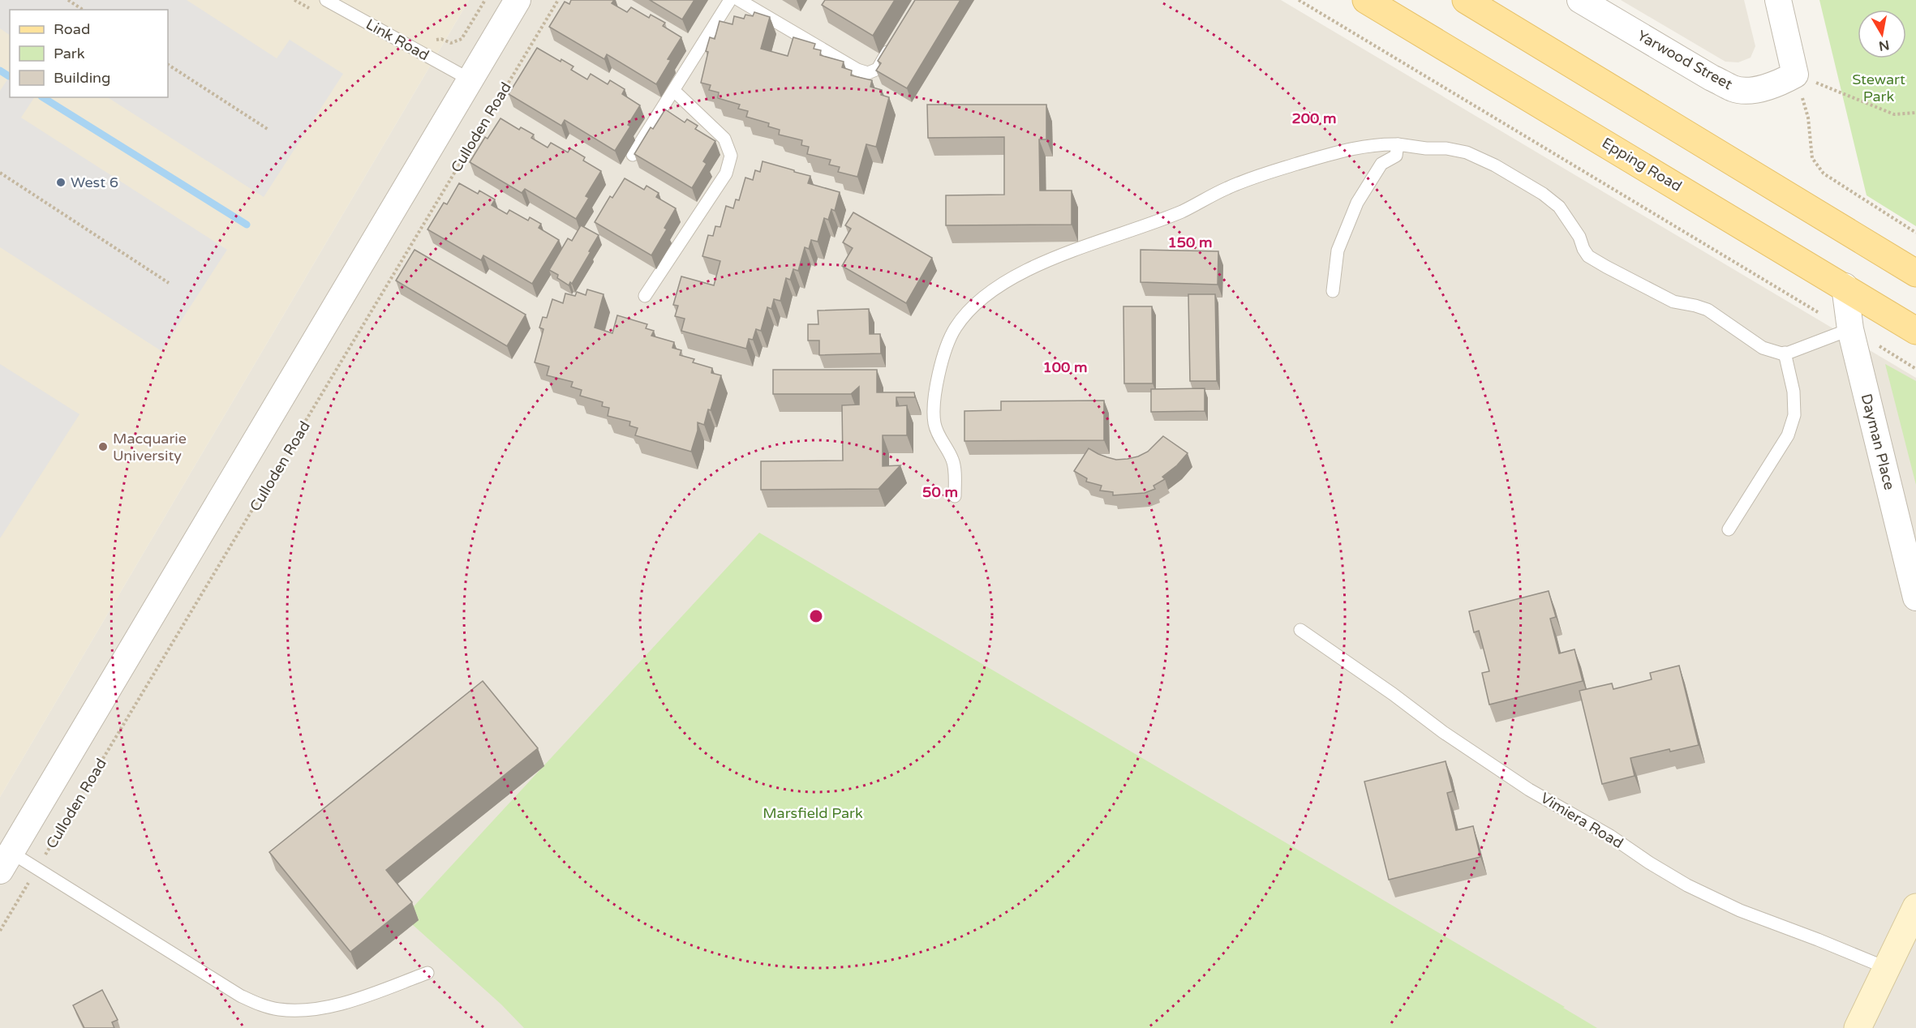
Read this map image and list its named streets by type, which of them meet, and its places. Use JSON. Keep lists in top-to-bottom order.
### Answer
{
  "streets": {
    "main road": ["Epping Road"],
    "street": ["Yarwood Street", "Dayman Place"],
    "lane": ["Link Road", "Vimiera Road"],
    "path": ["Culloden Road"]
  },
  "crossings": [
    ["Epping Road", "Dayman Place"]
  ],
  "parks": ["Stewart Park", "Marsfield Park"],
  "places": ["West 6", "Macquarie University"],
  "legend": ["Road", "Park", "Building"],
  "north": "bottom",
  "rings": [
    "200 m",
    "150 m",
    "100 m",
    "50 m"
  ]
}
